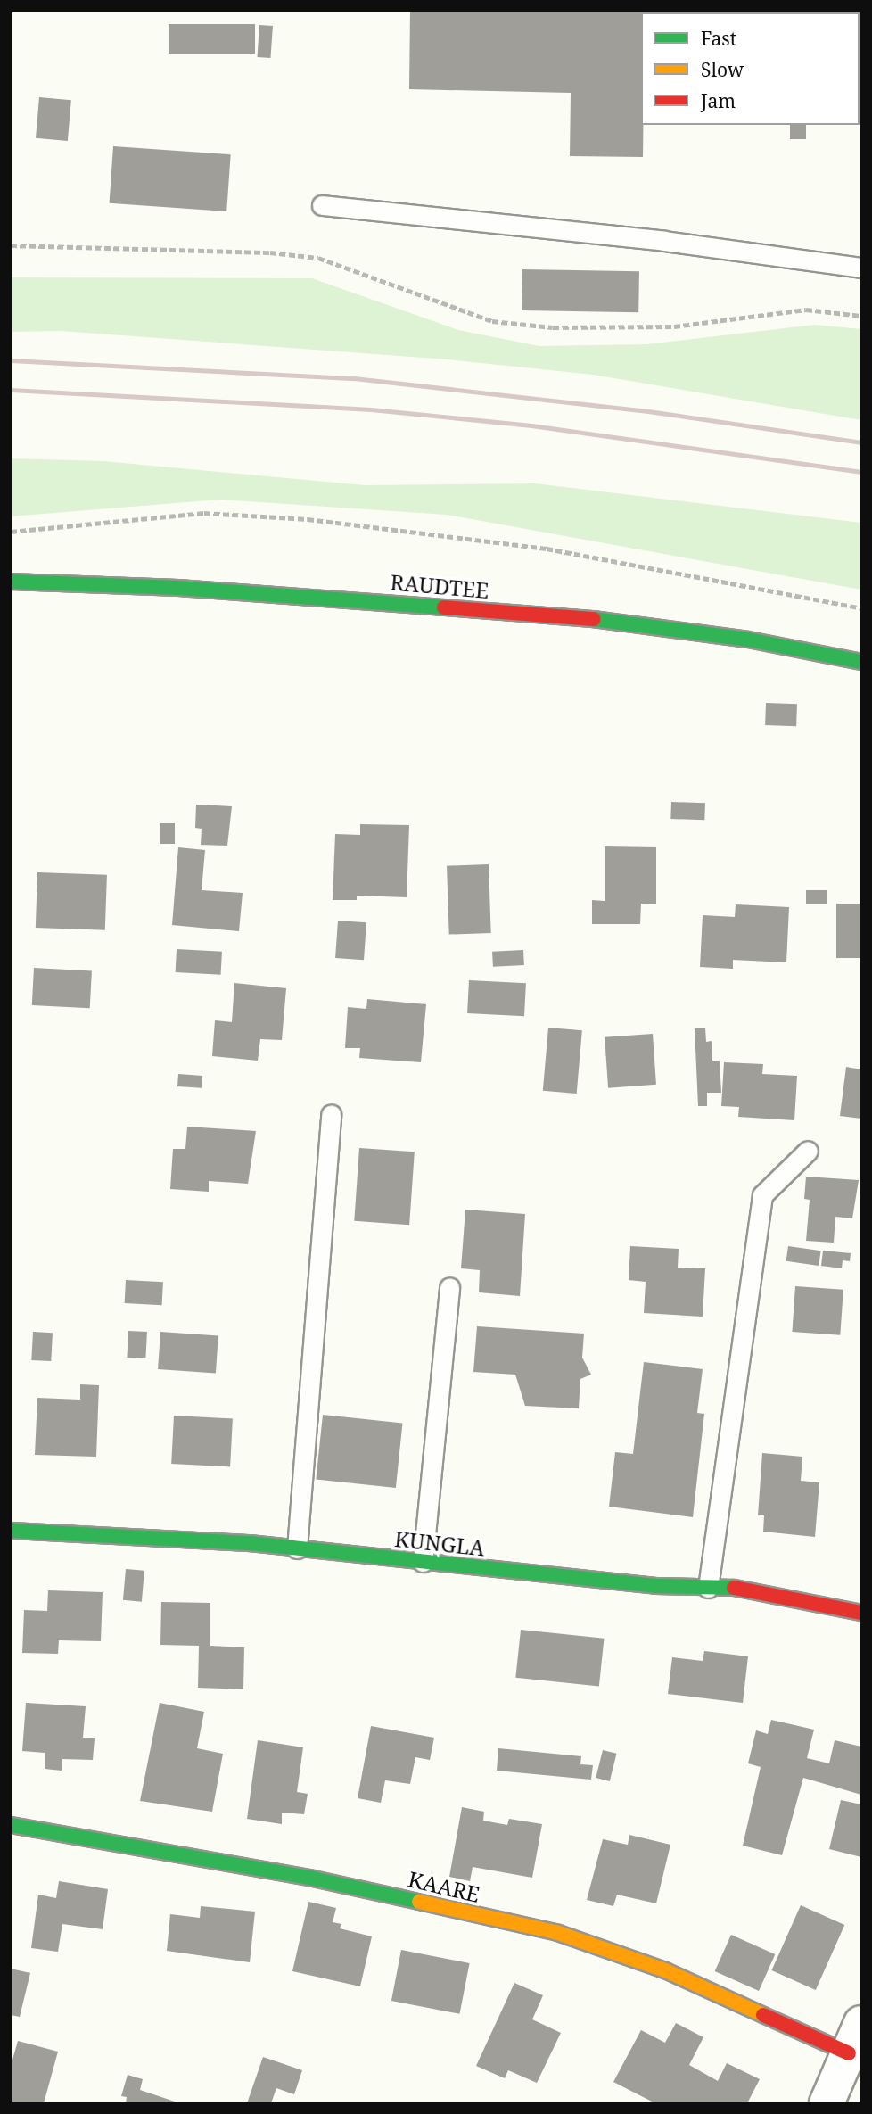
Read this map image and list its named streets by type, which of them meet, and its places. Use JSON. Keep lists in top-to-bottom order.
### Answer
{
  "streets": {
    "street": ["RAUDTEE", "KUNGLA", "KAARE"]
  },
  "legend": ["Fast", "Slow", "Jam"]
}
